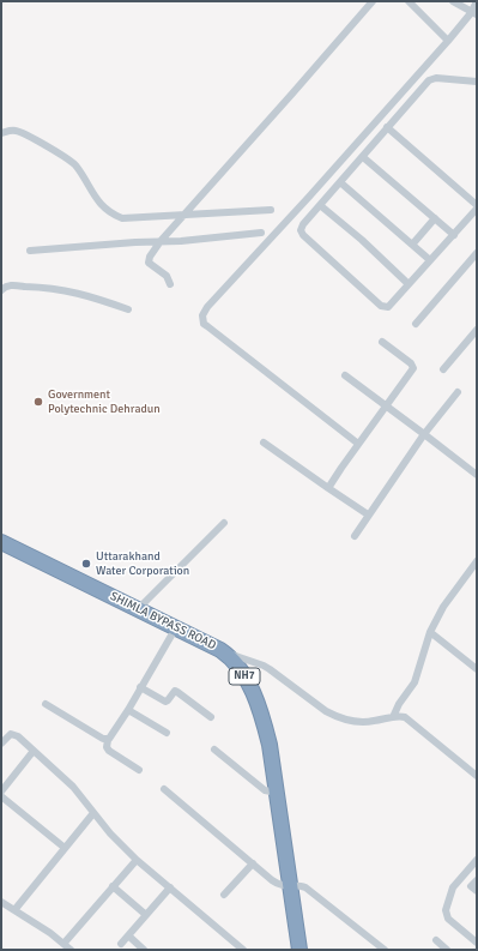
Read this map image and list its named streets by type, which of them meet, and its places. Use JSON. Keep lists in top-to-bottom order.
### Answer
{
  "streets": {
    "highway": ["SHIMLA BYPASS ROAD", "NH7"]
  },
  "places": ["Government Polytechnic Dehradun", "Uttarakhand Water Corporation"]
}
